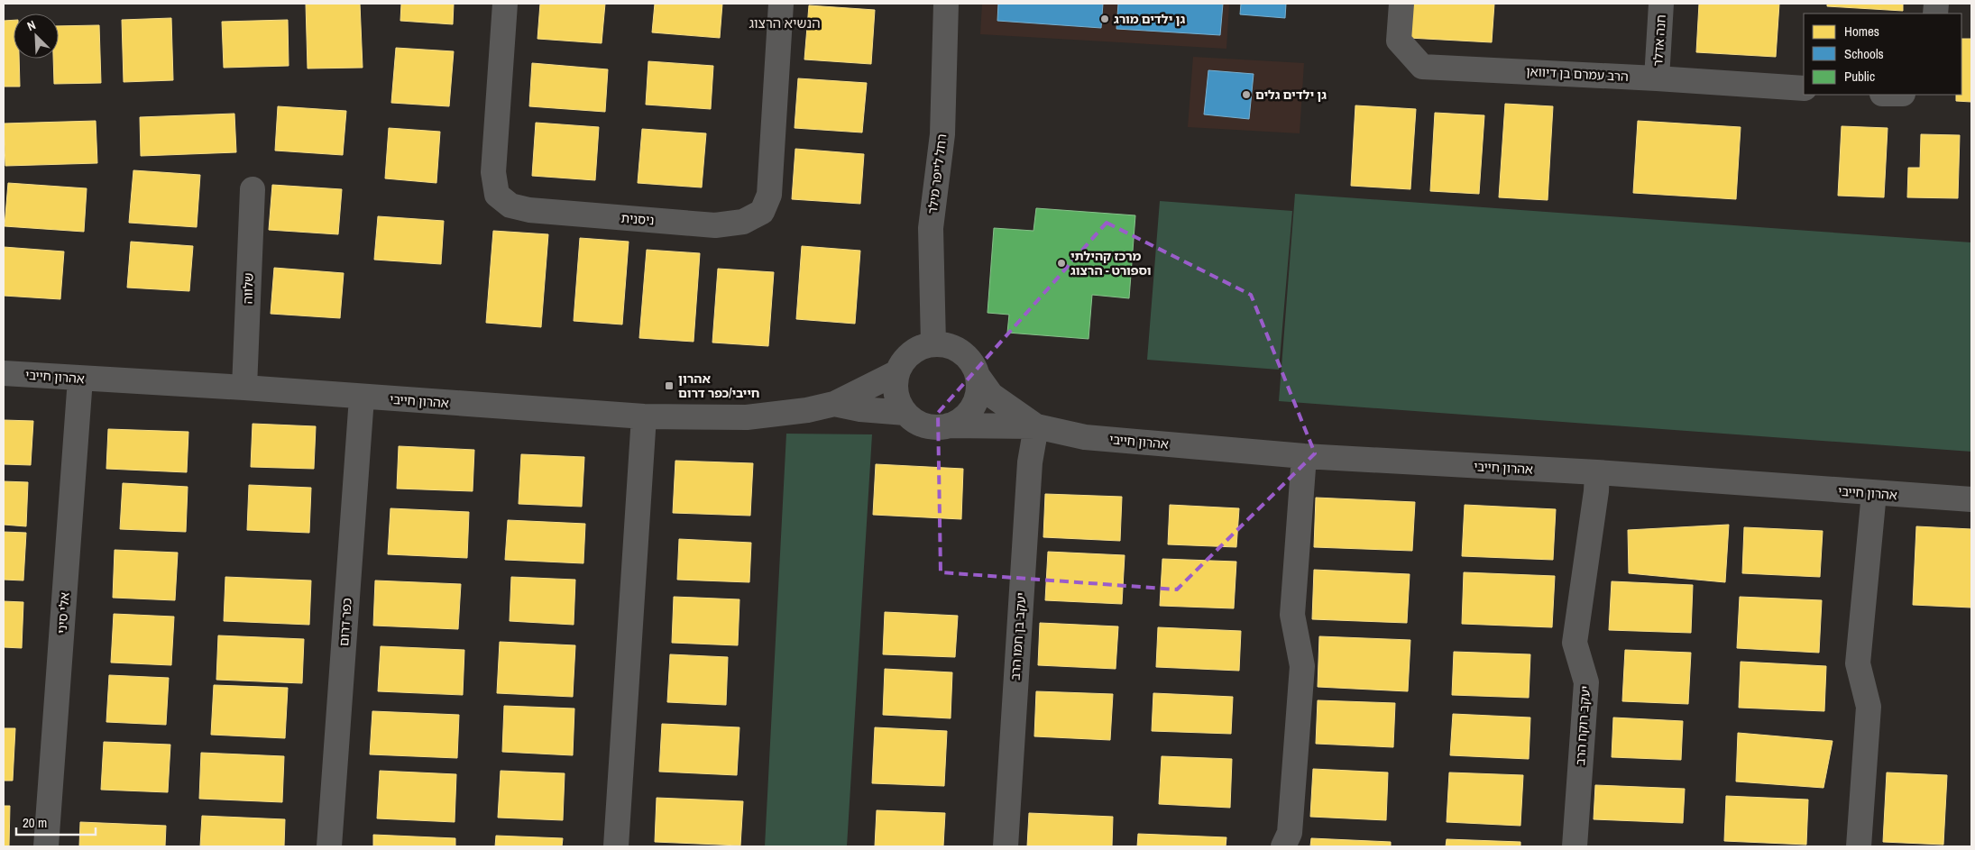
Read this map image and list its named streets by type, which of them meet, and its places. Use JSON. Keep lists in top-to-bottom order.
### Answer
{
  "streets": {
    "street": [
      "חנה אדלר",
      "הרב עמרם בן דיוואן",
      "רחל לייפר מילר",
      "ניסנית",
      "שלווה",
      "אהרון חייבי",
      "אלי סיני",
      "כפר דרום",
      "יעקב בן חמו הרב",
      "יעקב רוקח הרב"
    ]
  },
  "crossings": [
    ["חנה אדלר", "הרב עמרם בן דיוואן"],
    ["רחל לייפר מילר", "אהרון חייבי"],
    ["שלווה", "אהרון חייבי"],
    ["אהרון חייבי", "אלי סיני"],
    ["אהרון חייבי", "כפר דרום"],
    ["אהרון חייבי", "יעקב בן חמו הרב"],
    ["אהרון חייבי", "יעקב רוקח הרב"]
  ],
  "districts": ["הנשיא הרצוג"],
  "places": {
    "other": ["גן ילדים מורג", "גן ילדים גלים", "מרכז קהילתי וספורט - הרצוג"],
    "transit": ["אהרון חייבי/כפר דרום"]
  },
  "legend": ["Homes", "Schools", "Public"],
  "scale_bar": "20 m",
  "north": "top left"
}
